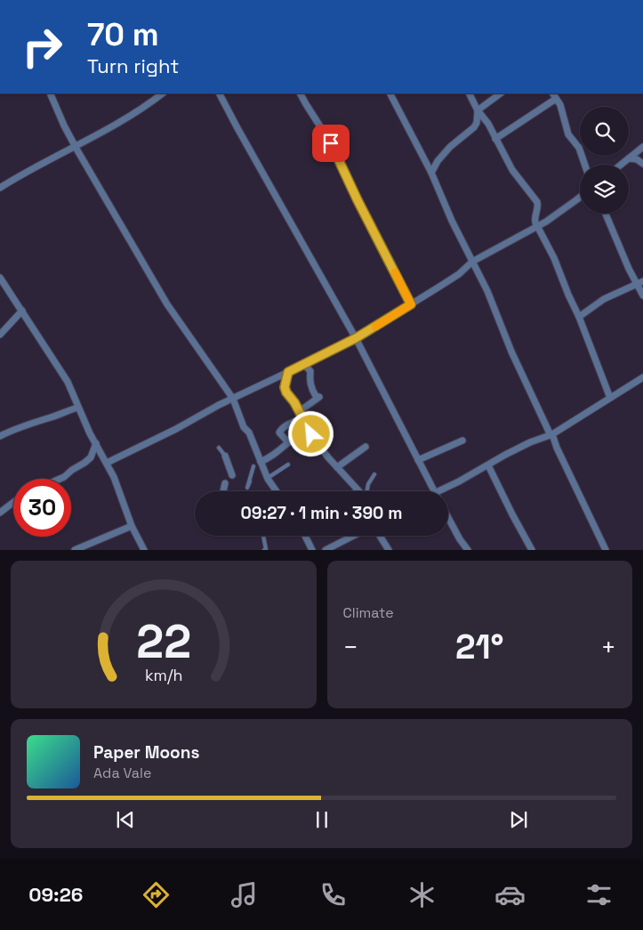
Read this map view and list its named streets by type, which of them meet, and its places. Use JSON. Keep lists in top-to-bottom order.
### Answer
{
  "page": {
    "turn": ["70 m", "Turn right"],
    "limit": "30",
    "trip": "09:27 · 1 min · 390 m",
    "tile": "Climate",
    "heat": ["−", "21°", "+"],
    "song": ["Paper Moons", "Ada Vale"],
    "tabs": "09:26",
    "gauge": ["22", "km/h"]
  }
}
